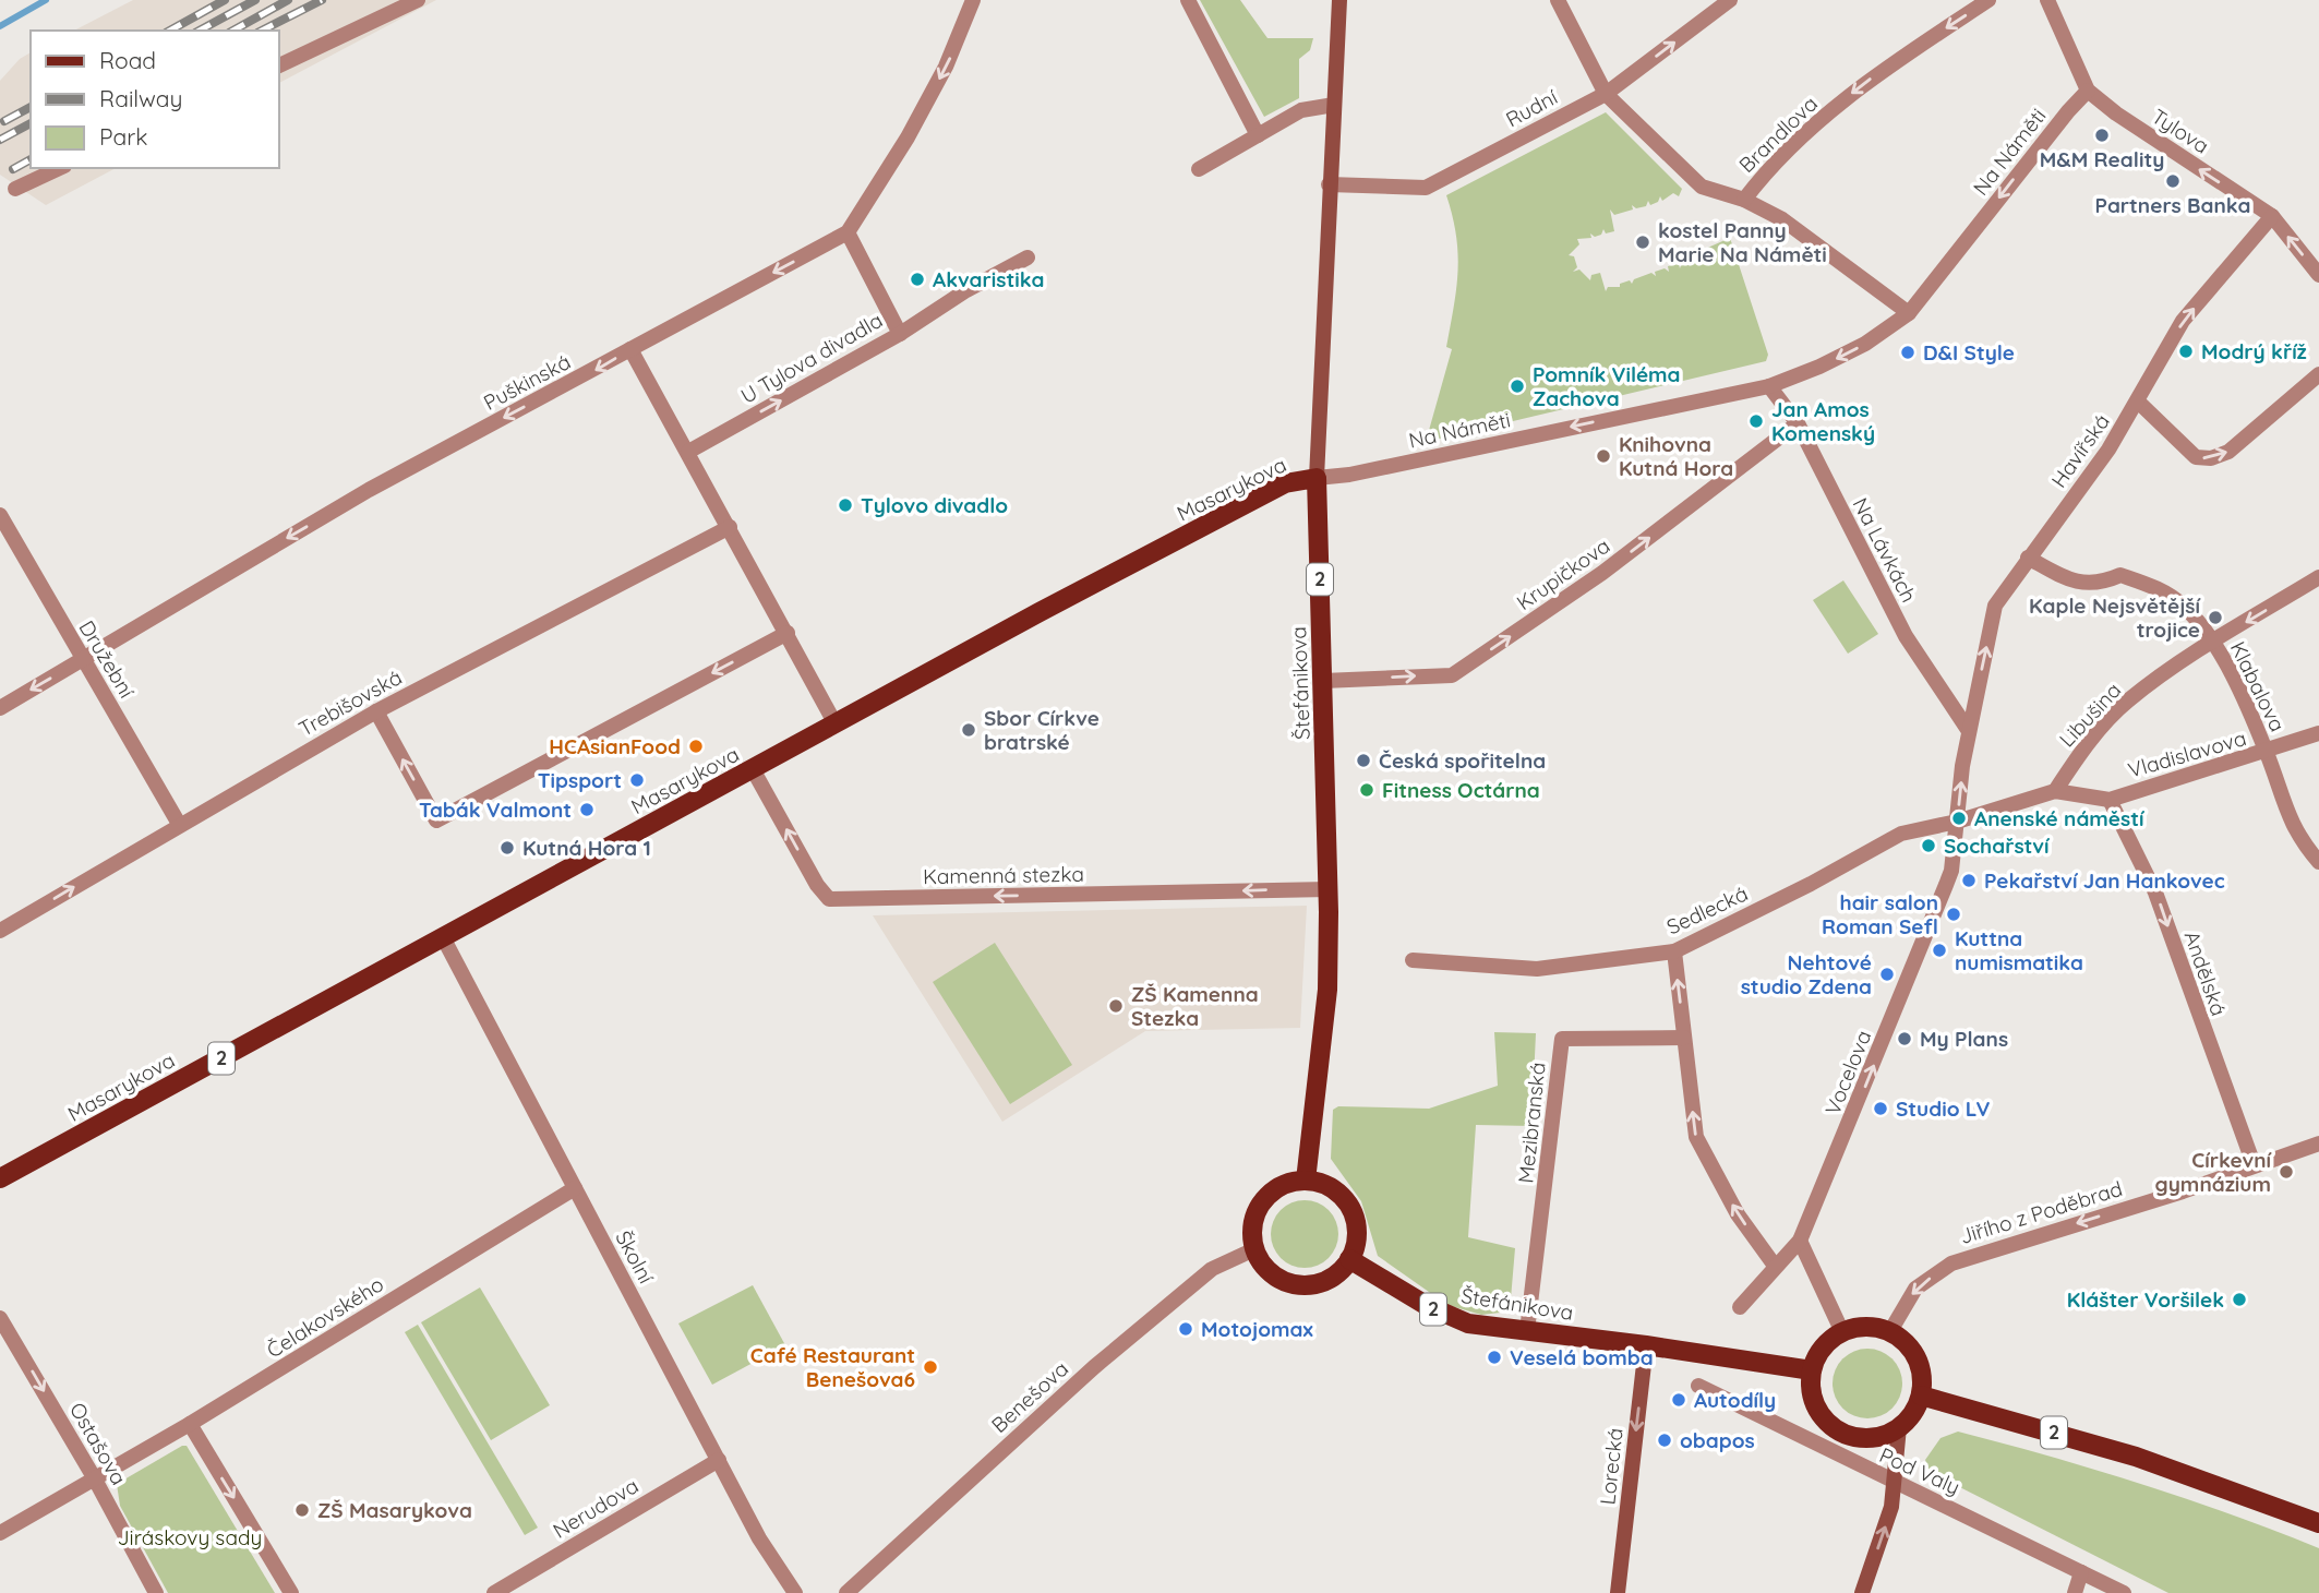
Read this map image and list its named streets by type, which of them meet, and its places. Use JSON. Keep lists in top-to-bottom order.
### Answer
{
  "streets": {
    "main road": ["Masarykova", "2", "Štefánikova"],
    "street": [
      "Rudní",
      "Tylova",
      "Brandlova",
      "Na Náměti",
      "U Tylova divadla",
      "Puškinská",
      "Havířská",
      "Na Lávkách",
      "Krupičkova",
      "Družební",
      "Klabalova",
      "Trebišovská",
      "Libušina",
      "Vladislavova",
      "Kamenná stezka",
      "Sedlecká",
      "Andělská",
      "Vocelova",
      "Mezibranská",
      "Jiřího z Poděbrad",
      "Školní",
      "Čelakovského",
      "Benešova",
      "Ostašova",
      "Lorecká",
      "Pod Valy",
      "Nerudova"
    ]
  },
  "crossings": [
    ["Rudní", "Brandlova"],
    ["Rudní", "Štefánikova"],
    ["Tylova", "Na Náměti"],
    ["Tylova", "Havířská"],
    ["Na Náměti", "Masarykova"],
    ["Na Náměti", "Na Lávkách"],
    ["Na Náměti", "Štefánikova"],
    ["U Tylova divadla", "Puškinská"],
    ["Puškinská", "Družební"],
    ["Havířská", "Na Lávkách"],
    ["Havířská", "Klabalova"],
    ["Masarykova", "Štefánikova"],
    ["Masarykova", "Kamenná stezka"],
    ["Masarykova", "Školní"],
    ["Na Lávkách", "Krupičkova"],
    ["Krupičkova", "Štefánikova"],
    ["2", "Štefánikova"],
    ["2", "Jiřího z Poděbrad"],
    ["2", "Lorecká"],
    ["Družební", "Trebišovská"],
    ["Štefánikova", "Kamenná stezka"],
    ["Štefánikova", "Mezibranská"],
    ["Štefánikova", "Benešova"],
    ["Štefánikova", "Lorecká"],
    ["Klabalova", "Libušina"],
    ["Klabalova", "Vladislavova"],
    ["Vladislavova", "Andělská"],
    ["Sedlecká", "Vocelova"],
    ["Andělská", "Jiřího z Poděbrad"],
    ["Školní", "Čelakovského"],
    ["Školní", "Nerudova"],
    ["Čelakovského", "Ostašova"]
  ],
  "one_way": [
    "Tylova",
    "Brandlova",
    "Na Náměti",
    "U Tylova divadla",
    "Puškinská",
    "Havířská",
    "Krupičkova",
    "Libušina",
    "Kamenná stezka",
    "Andělská",
    "Vocelova",
    "Jiřího z Poděbrad",
    "Ostašova",
    "Lorecká"
  ],
  "parks": ["Jiráskovy sady"],
  "places": [
    "M&M Reality",
    "Partners Banka",
    "kostel Panny Marie Na Náměti",
    "Akvaristika",
    "Modrý kříž",
    "D&I Style",
    "Pomník Viléma Zachova",
    "Jan Amos Komenský",
    "Knihovna Kutná Hora",
    "Tylovo divadlo",
    "Kaple Nejsvětější trojice",
    "Sbor Církve bratrské",
    "HCAsianFood",
    "Česká spořitelna",
    "Tipsport",
    "Fitness Octárna",
    "Tabák Valmont",
    "Anenské náměstí",
    "Sochařství",
    "Kutná Hora 1",
    "Pekařství Jan Hankovec",
    "hair salon Roman Sefl",
    "Kuttna numismatika",
    "Nehtové studio Zdena",
    "ZŠ Kamenna Stezka",
    "My Plans",
    "Studio LV",
    "Církevní gymnázium",
    "Klášter Voršilek",
    "Motojomax",
    "Veselá bomba",
    "Café Restaurant Benešova6",
    "Autodíly",
    "obapos",
    "ZŠ Masarykova"
  ],
  "legend": ["Road", "Railway", "Park"]
}
